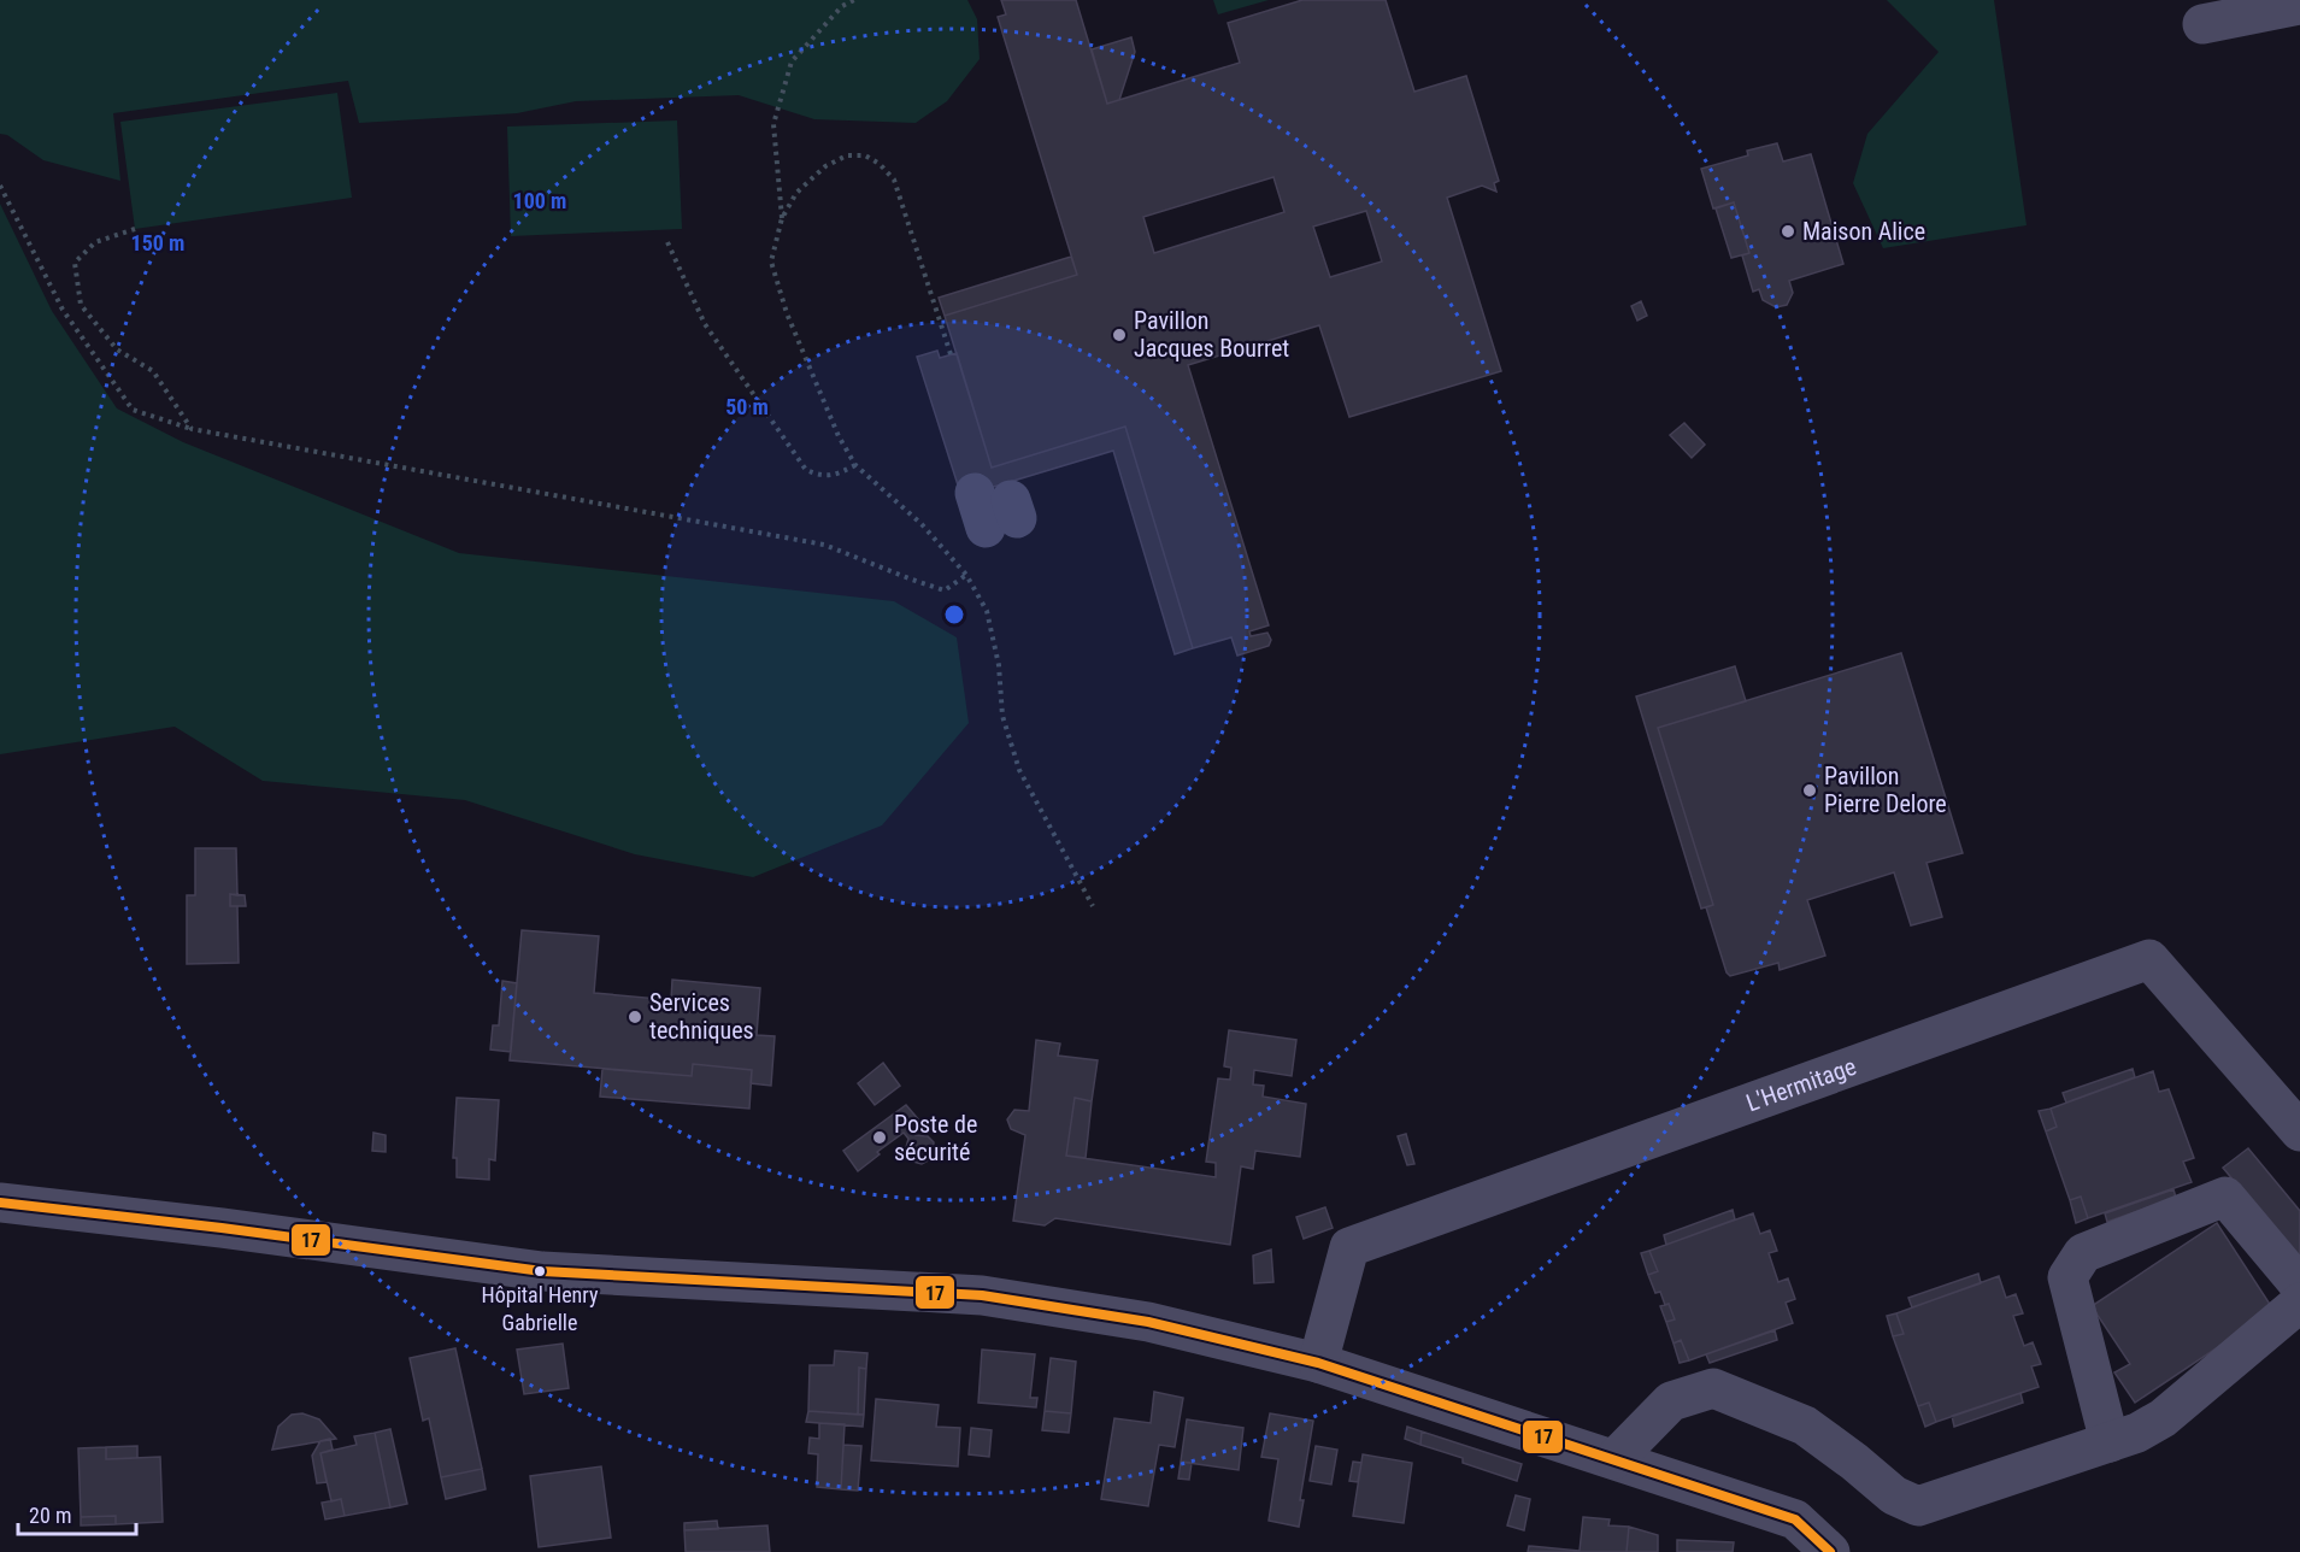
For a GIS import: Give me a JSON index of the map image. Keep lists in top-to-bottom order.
{
  "streets": {
    "street": ["L'Hermitage"]
  },
  "places": [
    "Maison Alice",
    "Pavillon Jacques Bourret",
    "Pavillon Pierre Delore",
    "Services techniques",
    "Poste de sécurité",
    "Hôpital Henry Gabrielle"
  ],
  "lines": ["transit line 17"],
  "scale_bar": "20 m",
  "rings": ["100 m", "150 m", "50 m"]
}
